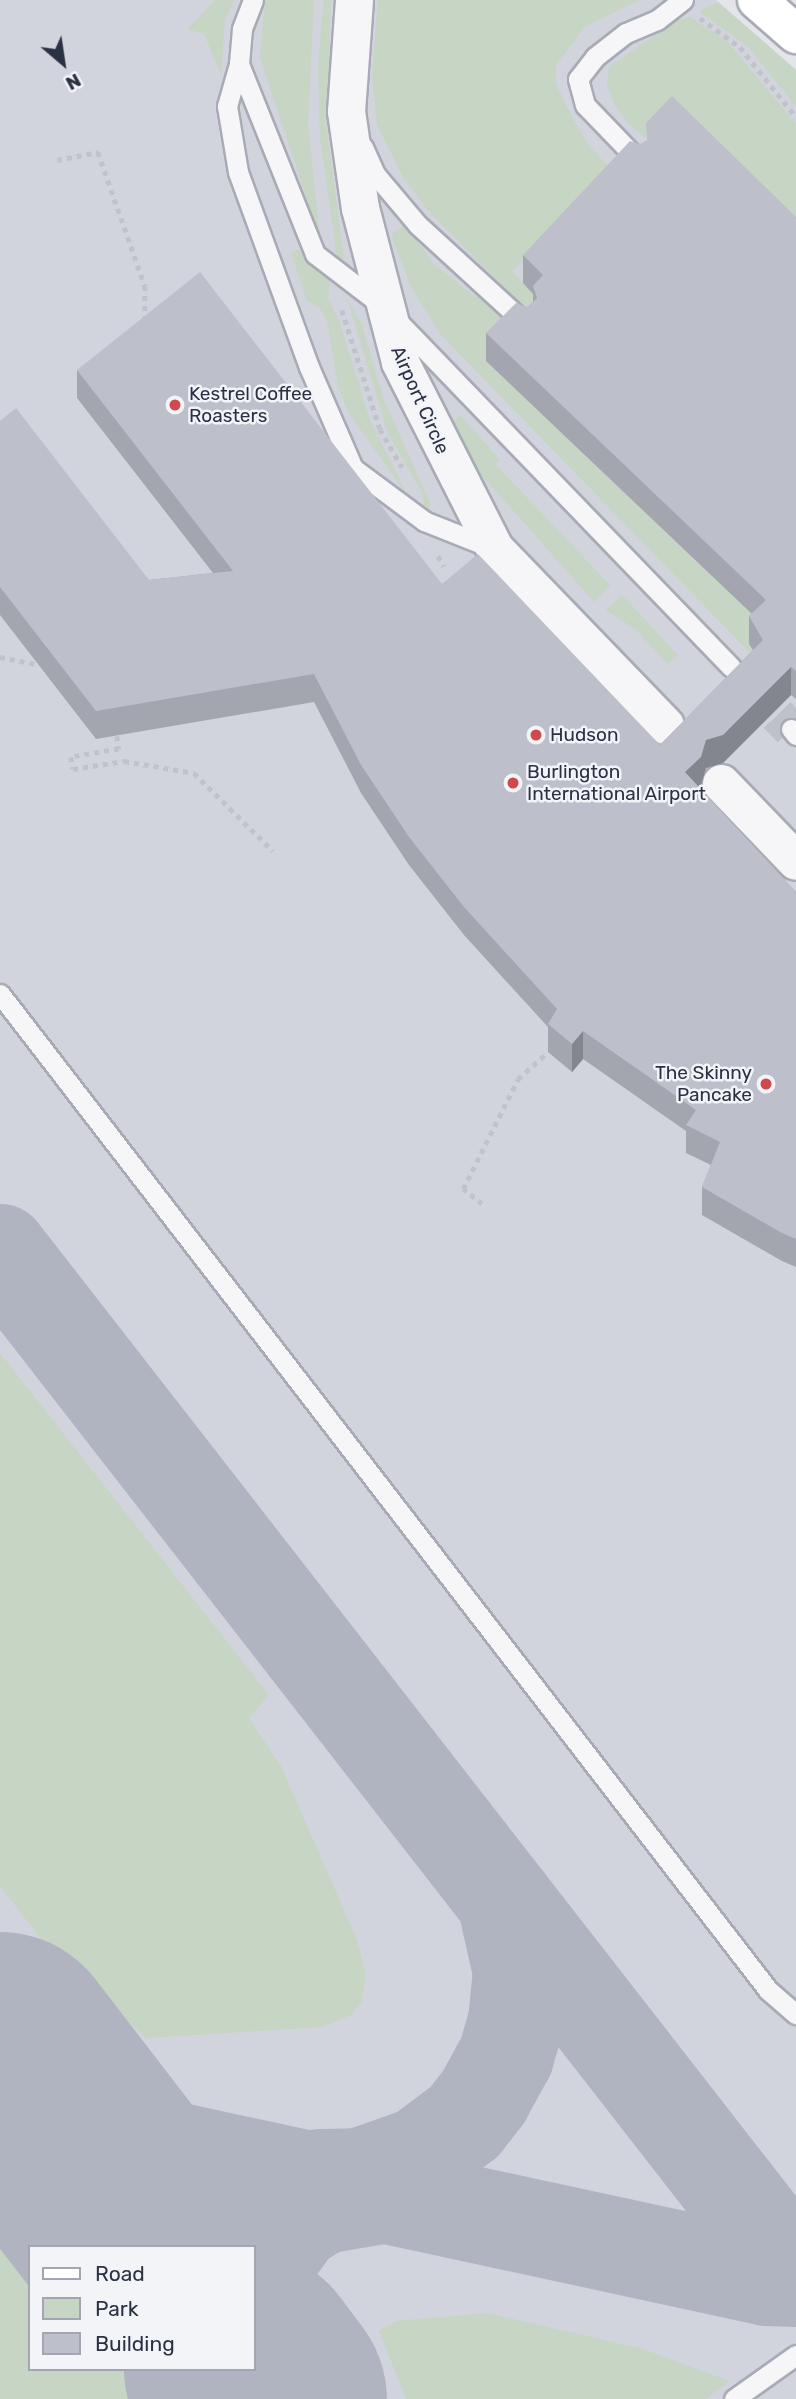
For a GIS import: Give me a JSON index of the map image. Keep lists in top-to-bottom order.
{
  "streets": {
    "street": ["Airport Circle"]
  },
  "places": [
    "Kestrel Coffee Roasters",
    "Hudson",
    "Burlington International Airport",
    "The Skinny Pancake"
  ],
  "legend": ["Road", "Park", "Building"],
  "north": "bottom right"
}
